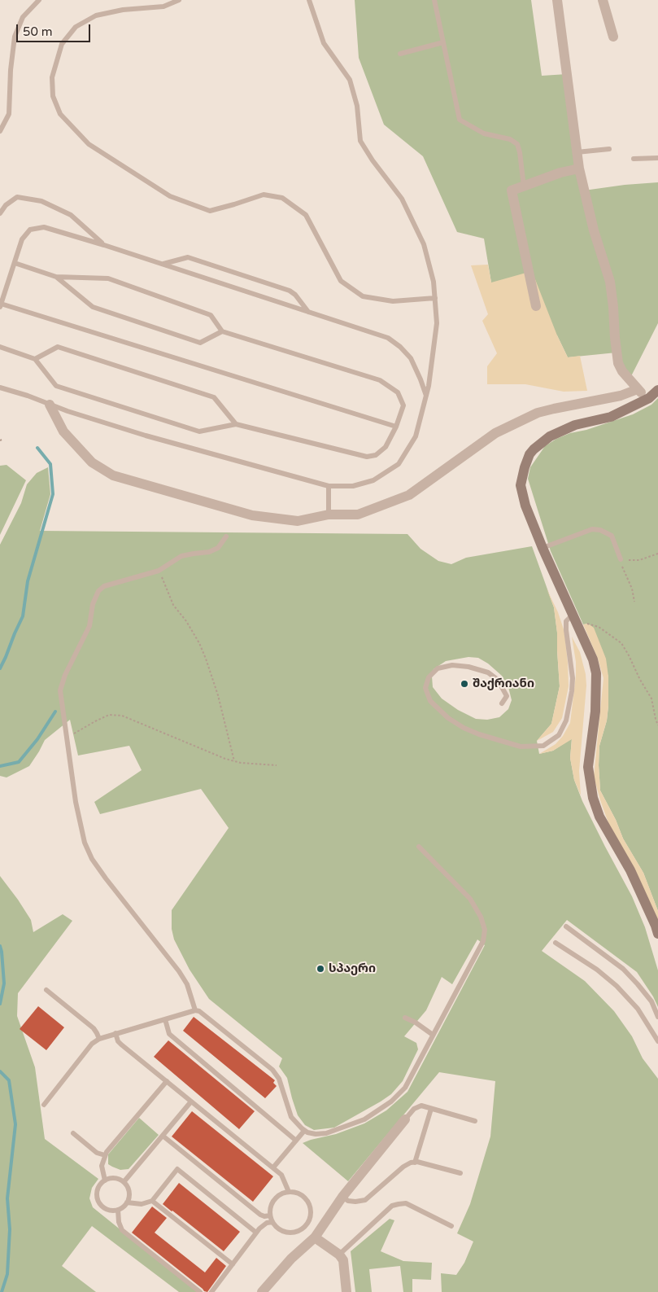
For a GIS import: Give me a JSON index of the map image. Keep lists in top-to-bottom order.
{
  "places": ["შაქრიანი", "სპაერი"],
  "scale_bar": "50 m"
}
